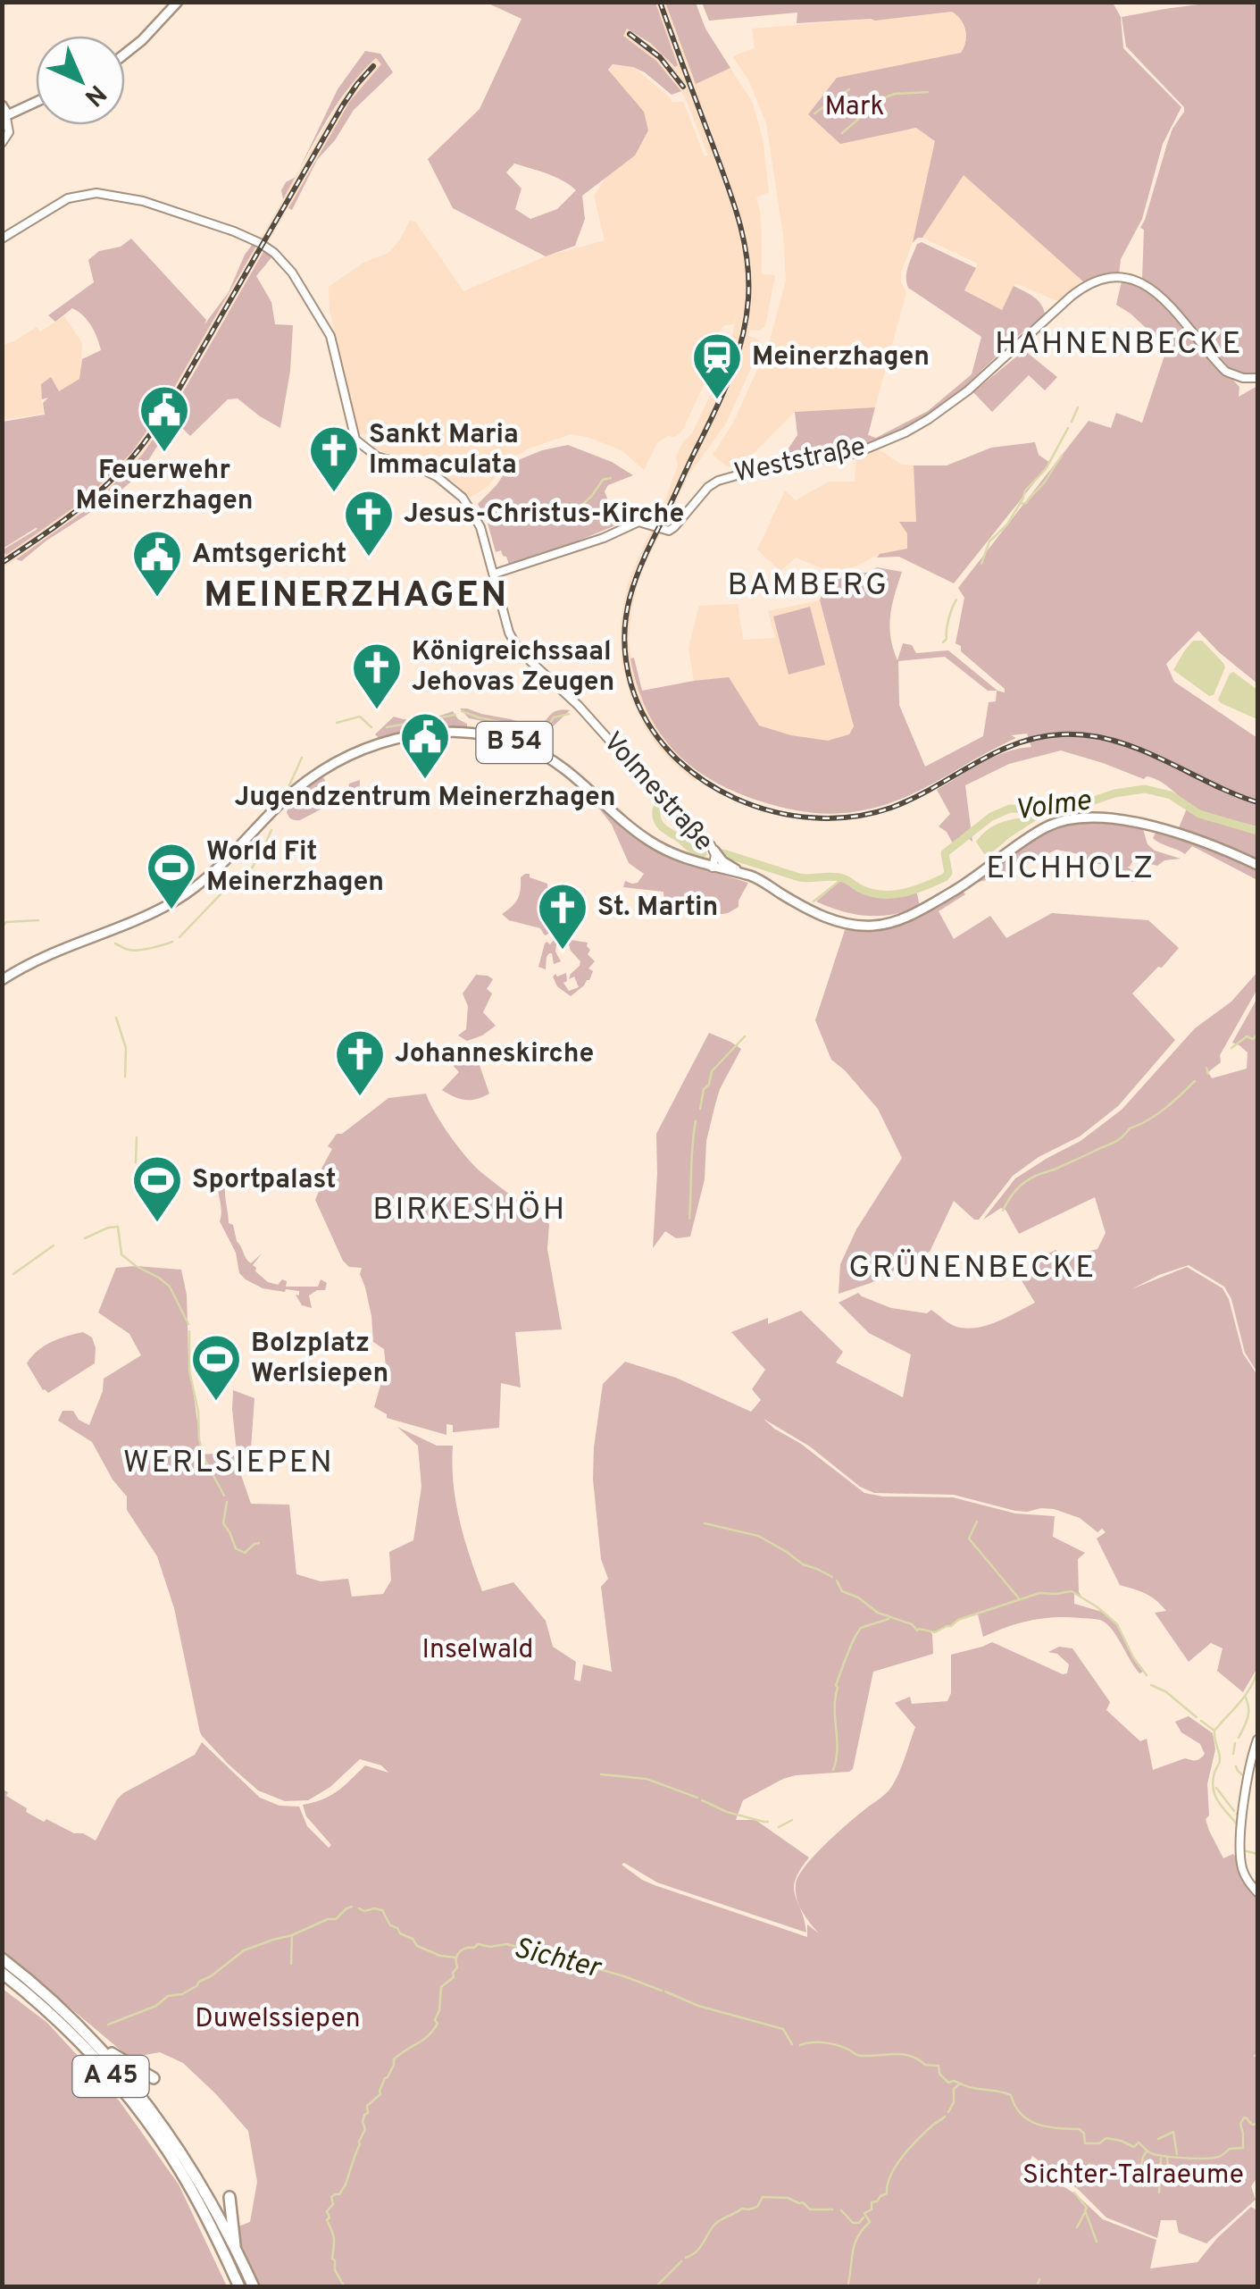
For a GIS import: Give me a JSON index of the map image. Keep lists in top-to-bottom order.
{
  "streets": {
    "highway": ["A 45"],
    "main road": ["Weststraße", "B 54", "Volmestraße"]
  },
  "crossings": [
    ["Weststraße", "Volmestraße"],
    ["B 54", "Volmestraße"]
  ],
  "districts": [
    "HAHNENBECKE",
    "BAMBERG",
    "MEINERZHAGEN",
    "EICHHOLZ",
    "BIRKESHÖH",
    "GRÜNENBECKE",
    "WERLSIEPEN"
  ],
  "water": ["Volme", "Sichter"],
  "parks": [
    "Mark",
    "Inselwald",
    "Duwelssiepen",
    "Sichter-Talraeume"
  ],
  "places": {
    "station": ["Meinerzhagen"],
    "public building": ["Feuerwehr Meinerzhagen", "Amtsgericht", "Jugendzentrum Meinerzhagen"],
    "church": [
      "Sankt Maria Immaculata",
      "Jesus-Christus-Kirche",
      "Königreichssaal Jehovas Zeugen",
      "St. Martin",
      "Johanneskirche"
    ],
    "sports": ["World Fit Meinerzhagen", "Sportpalast", "Bolzplatz Werlsiepen"]
  },
  "north": "bottom right"
}
